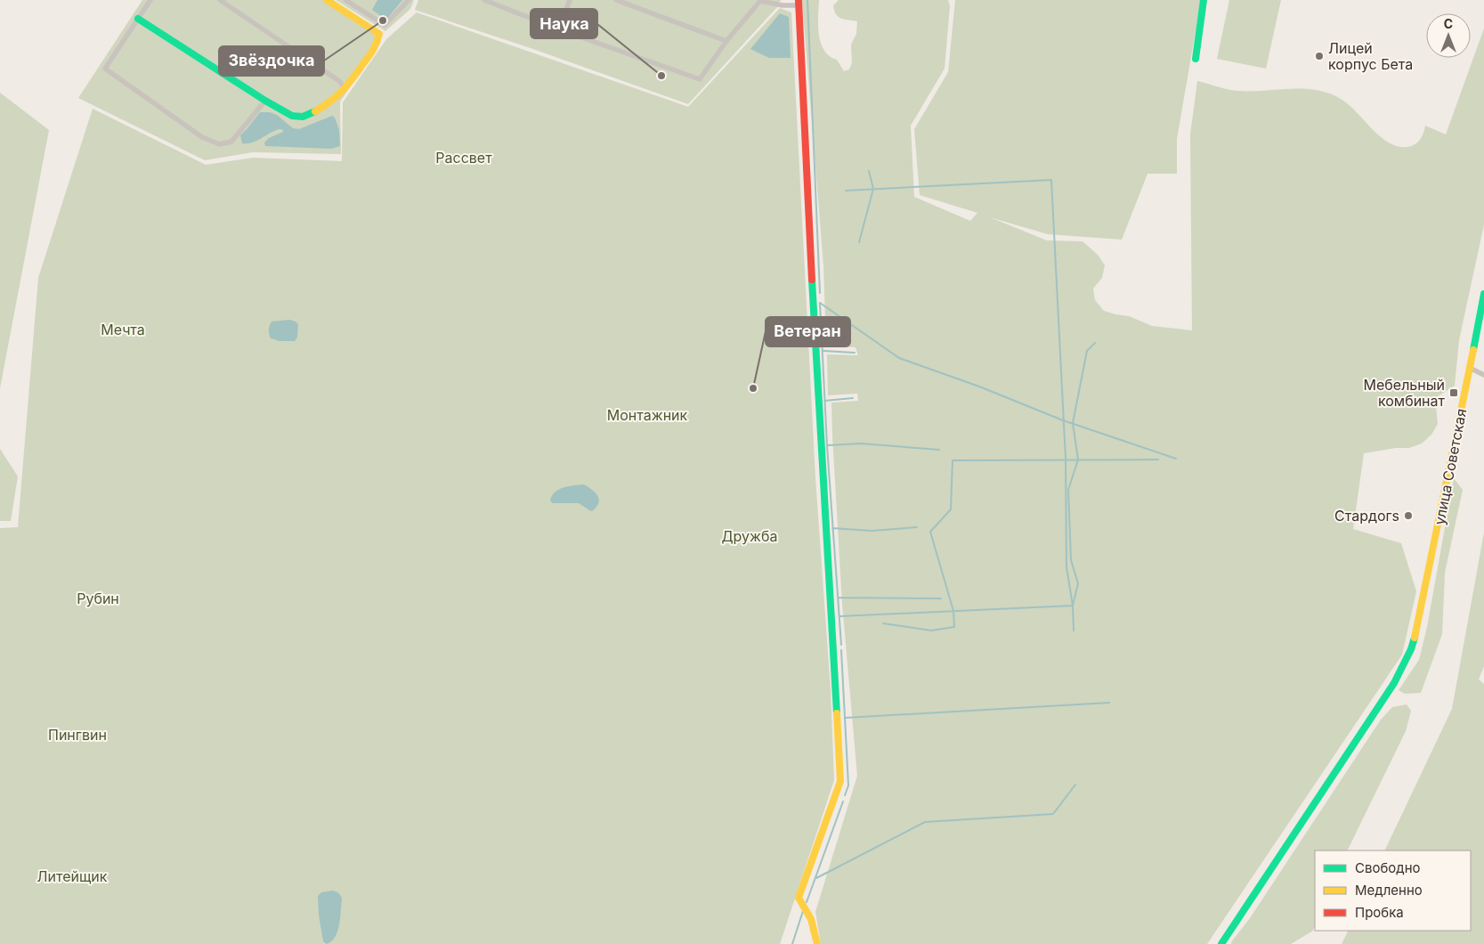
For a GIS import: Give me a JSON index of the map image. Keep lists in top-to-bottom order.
{
  "streets": {
    "street": ["улица Советская"]
  },
  "parks": [
    "Рассвет",
    "Мечта",
    "Монтажник",
    "Дружба",
    "Рубин",
    "Пингвин",
    "Литейщик"
  ],
  "places": {
    "other": [
      "Звёздочка",
      "Лицей корпус Бета",
      "Наука",
      "Ветеран",
      "Стардогs"
    ],
    "transit": ["Мебельный комбинат"]
  },
  "legend": ["Свободно", "Медленно", "Пробка"],
  "north": "top"
}
